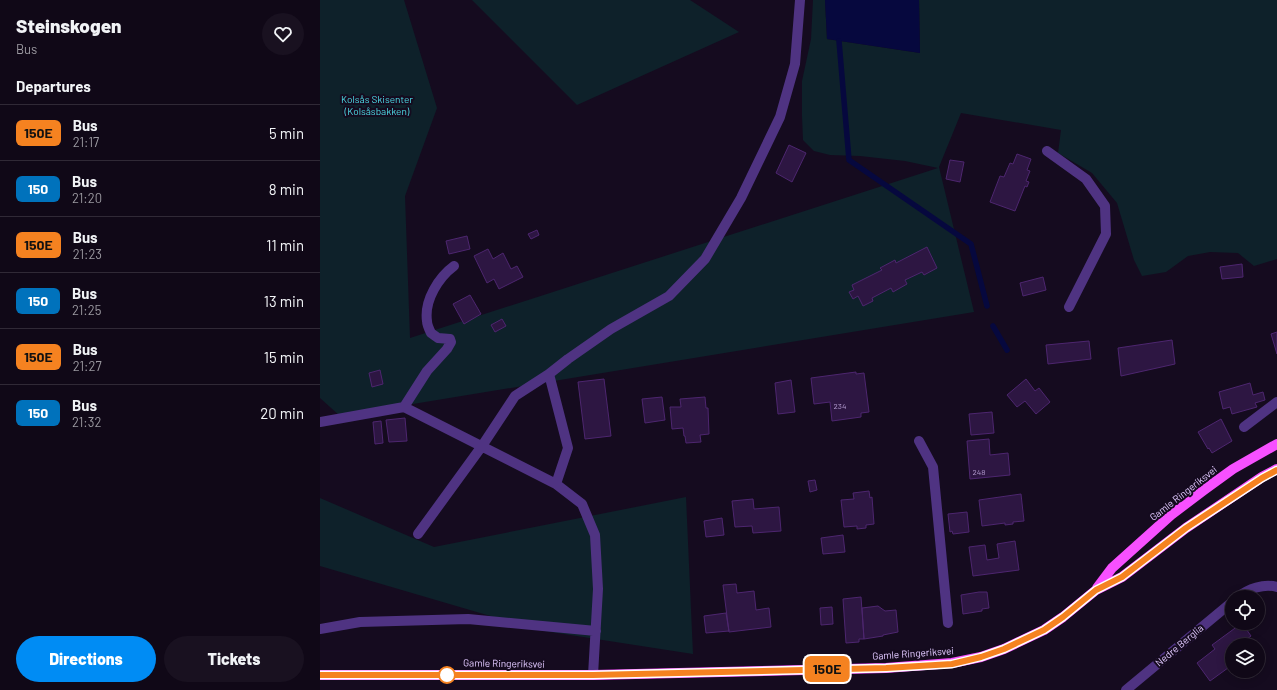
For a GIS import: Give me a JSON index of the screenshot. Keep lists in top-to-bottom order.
{
  "streets": {
    "main road": ["Gamle Ringeriksvei"],
    "street": ["Nedre Berglia"]
  },
  "parks": ["Kolsås Skisenter (Kolsåsbakken)"],
  "lines": ["bus line 150E"],
  "house_numbers": ["234", "248"],
  "page": {
    "heading": [
      ["Steinskogen", "Bus"],
      "Departures"
    ],
    "on_map": "150E",
    "list": [
      {
        "mark": "150E",
        "name": "Bus",
        "note": "21:17",
        "value": "5 min"
      },
      {
        "mark": "150",
        "name": "Bus",
        "note": "21:20",
        "value": "8 min"
      },
      {
        "mark": "150E",
        "name": "Bus",
        "note": "21:23",
        "value": "11 min"
      },
      {
        "mark": "150",
        "name": "Bus",
        "note": "21:25",
        "value": "13 min"
      },
      {
        "mark": "150E",
        "name": "Bus",
        "note": "21:27",
        "value": "15 min"
      },
      {
        "mark": "150",
        "name": "Bus",
        "note": "21:32",
        "value": "20 min"
      }
    ],
    "buttons": ["Directions", "Tickets"]
  }
}
